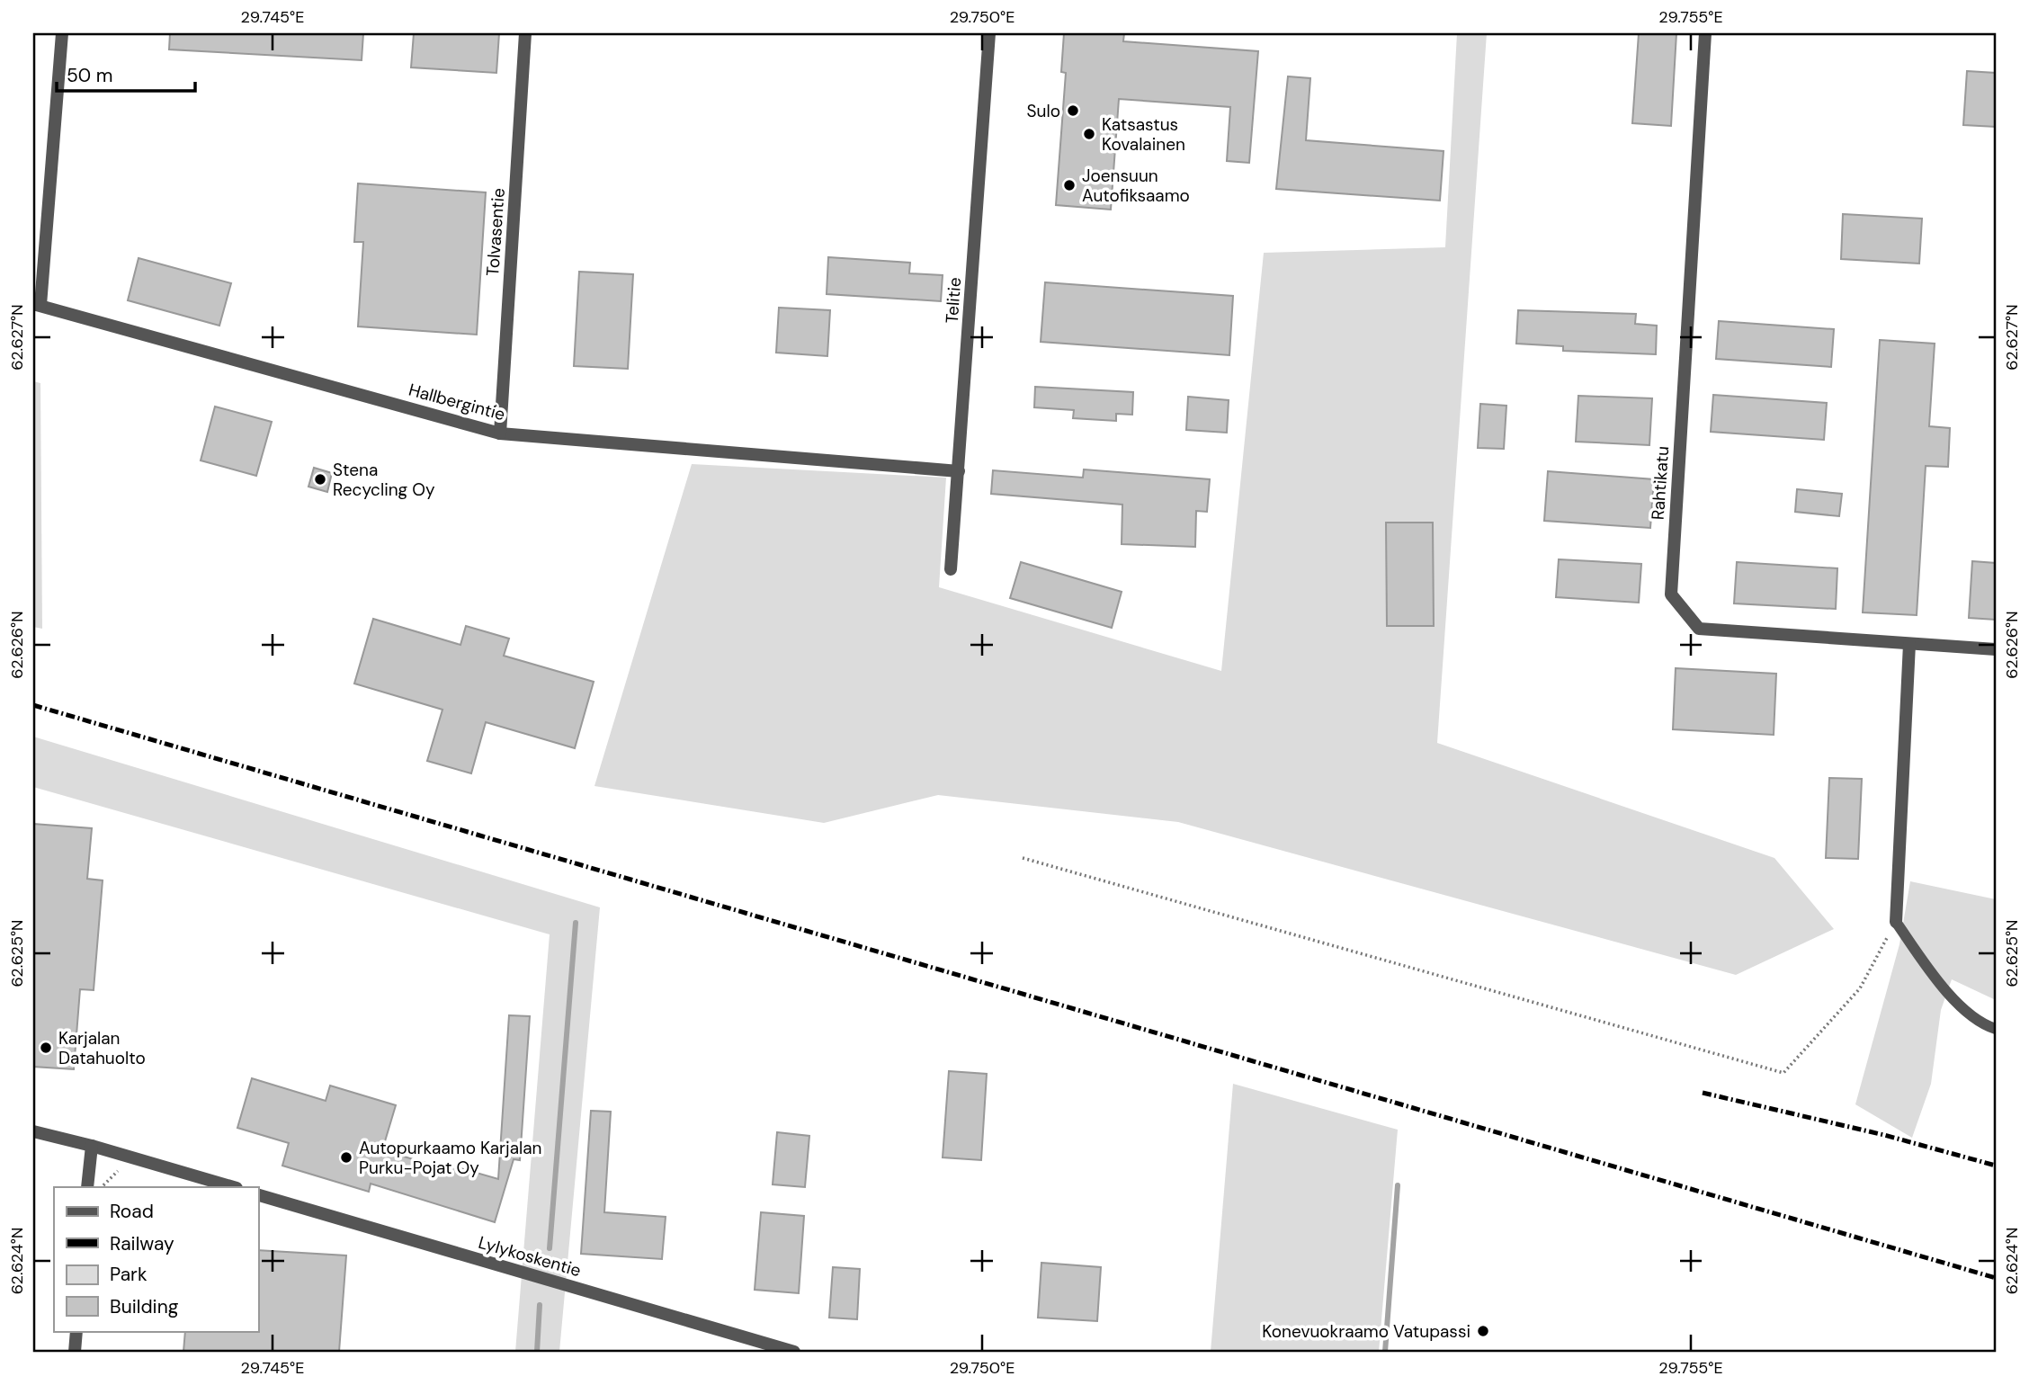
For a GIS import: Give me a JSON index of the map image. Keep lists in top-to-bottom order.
{
  "streets": {
    "street": [
      "Tolvasentie",
      "Telitie",
      "Hallbergintie",
      "Rahtikatu",
      "Lylykoskentie"
    ]
  },
  "crossings": [
    ["Tolvasentie", "Hallbergintie"],
    ["Telitie", "Hallbergintie"]
  ],
  "places": [
    "Sulo",
    "Katsastus Kovalainen",
    "Joensuun Autofiksaamo",
    "Stena Recycling Oy",
    "Karjalan Datahuolto",
    "Autopurkaamo Karjalan Purku-Pojat Oy",
    "Konevuokraamo Vatupassi"
  ],
  "legend": [
    "Road",
    "Railway",
    "Park",
    "Building"
  ],
  "scale_bar": "50 m",
  "coordinates": [
    "29.745°E",
    "29.750°E",
    "29.755°E",
    "62.627°N",
    "62.626°N",
    "62.625°N",
    "62.624°N"
  ]
}
